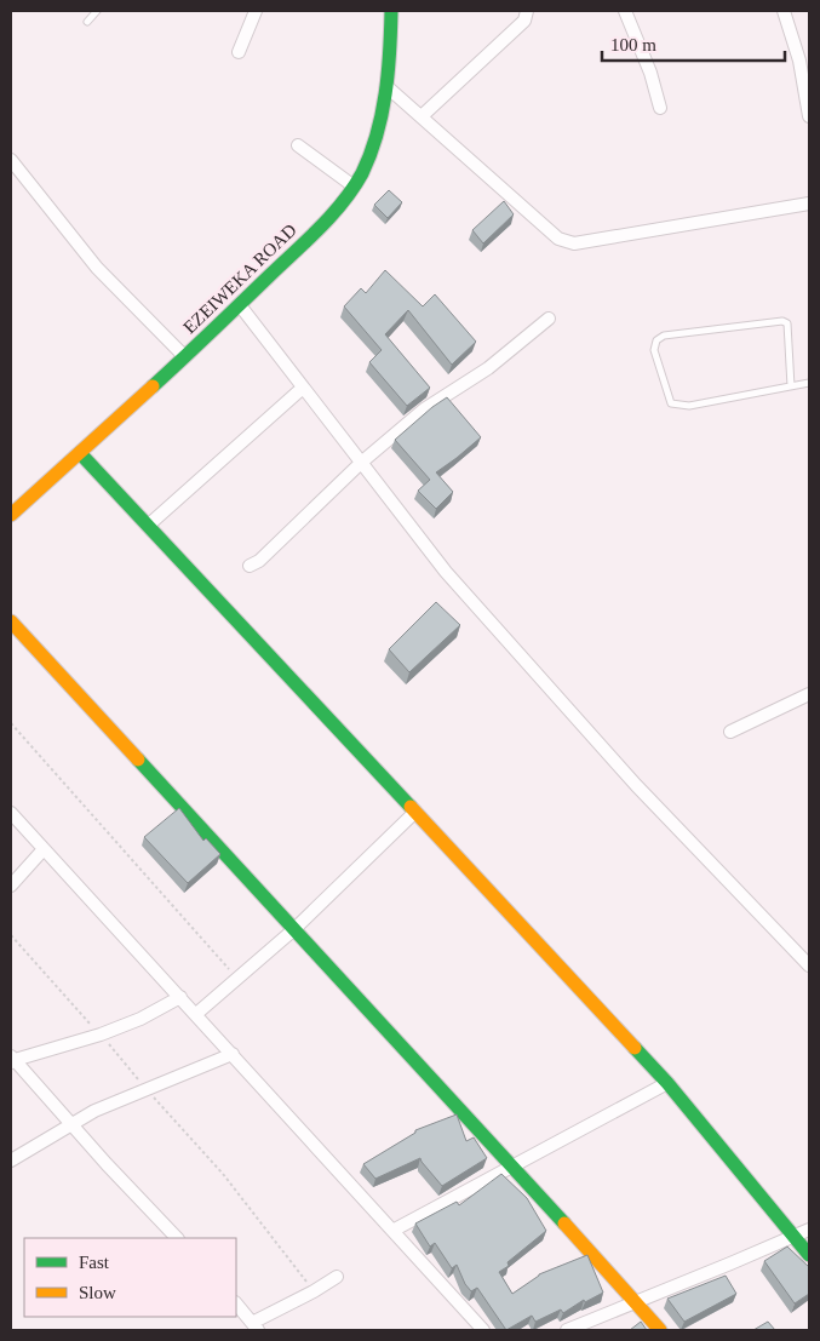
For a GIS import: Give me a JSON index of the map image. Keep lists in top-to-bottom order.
{
  "streets": {
    "street": ["EZEIWEKA ROAD"]
  },
  "legend": ["Fast", "Slow"],
  "scale_bar": "100 m"
}
